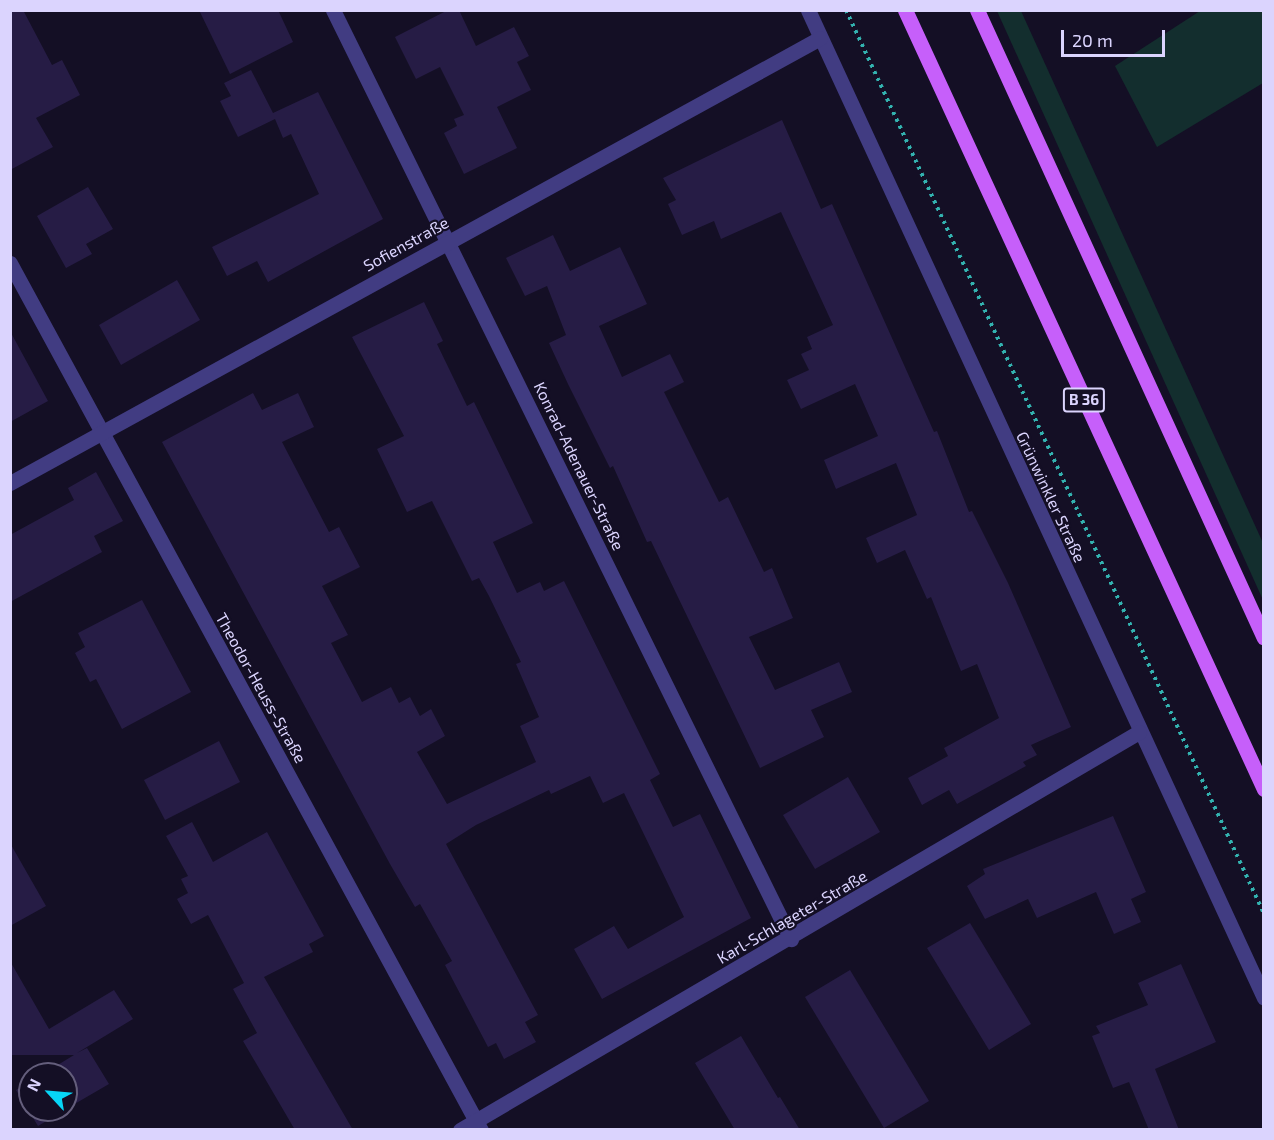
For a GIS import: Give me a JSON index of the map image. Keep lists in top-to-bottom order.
{
  "streets": {
    "main road": ["B 36"],
    "street": [
      "Sofienstraße",
      "Konrad-Adenauer-Straße",
      "Grünwinkler Straße",
      "Theodor-Heuss-Straße",
      "Karl-Schlageter-Straße"
    ]
  },
  "crossings": [
    ["Sofienstraße", "Konrad-Adenauer-Straße"],
    ["Sofienstraße", "Grünwinkler Straße"],
    ["Sofienstraße", "Theodor-Heuss-Straße"],
    ["Konrad-Adenauer-Straße", "Karl-Schlageter-Straße"],
    ["Grünwinkler Straße", "Karl-Schlageter-Straße"],
    ["Theodor-Heuss-Straße", "Karl-Schlageter-Straße"]
  ],
  "scale_bar": "20 m",
  "north": "top left"
}
